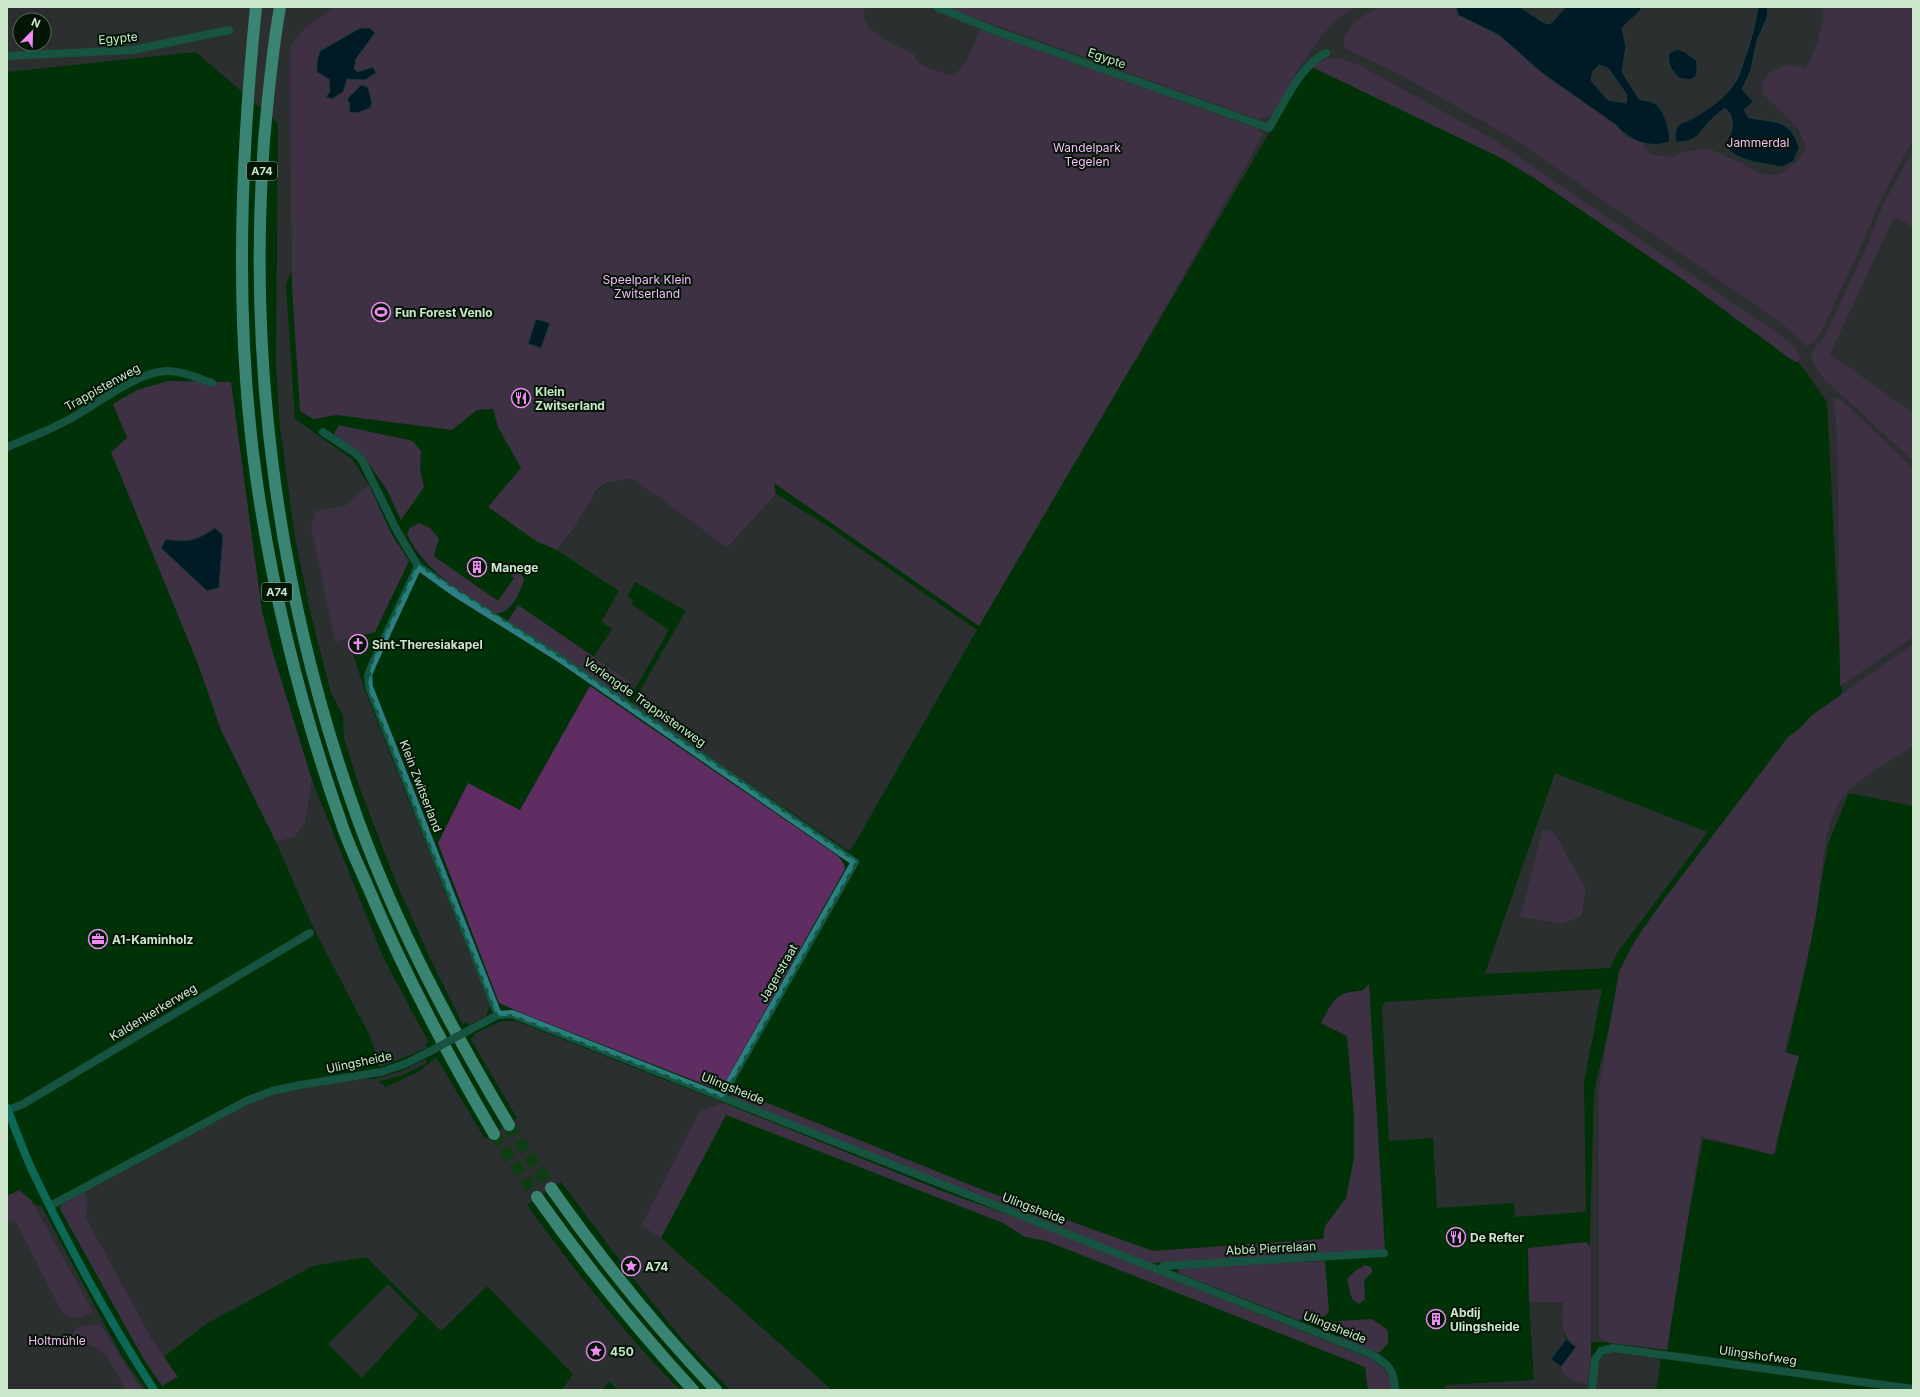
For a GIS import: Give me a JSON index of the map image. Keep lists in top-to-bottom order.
{
  "streets": {
    "highway": ["A74"],
    "main road": ["Kaldenkerkerweg"],
    "street": [
      "Egypte",
      "Trappistenweg",
      "Verlengde Trappistenweg",
      "Klein Zwitserland",
      "Jagerstraat",
      "Ulingsheide",
      "Abbé Pierrelaan",
      "Ulingshofweg"
    ]
  },
  "crossings": [
    ["Verlengde Trappistenweg", "Klein Zwitserland"],
    ["Verlengde Trappistenweg", "Jagerstraat"],
    ["Klein Zwitserland", "Ulingsheide"],
    ["Jagerstraat", "Ulingsheide"],
    ["Kaldenkerkerweg", "Ulingsheide"],
    ["Ulingsheide", "Abbé Pierrelaan"]
  ],
  "parks": [
    "Jammerdal",
    "Wandelpark Tegelen",
    "Speelpark Klein Zwitserland",
    "Holtmühle"
  ],
  "places": {
    "sports": ["Fun Forest Venlo"],
    "restaurant": ["Klein Zwitserland", "De Refter"],
    "building": ["Manege", "Abdij Ulingsheide"],
    "church": ["Sint-Theresiakapel"],
    "office": ["A1-Kaminholz"],
    "place": ["A74", "450"]
  },
  "north": "top right"
}
